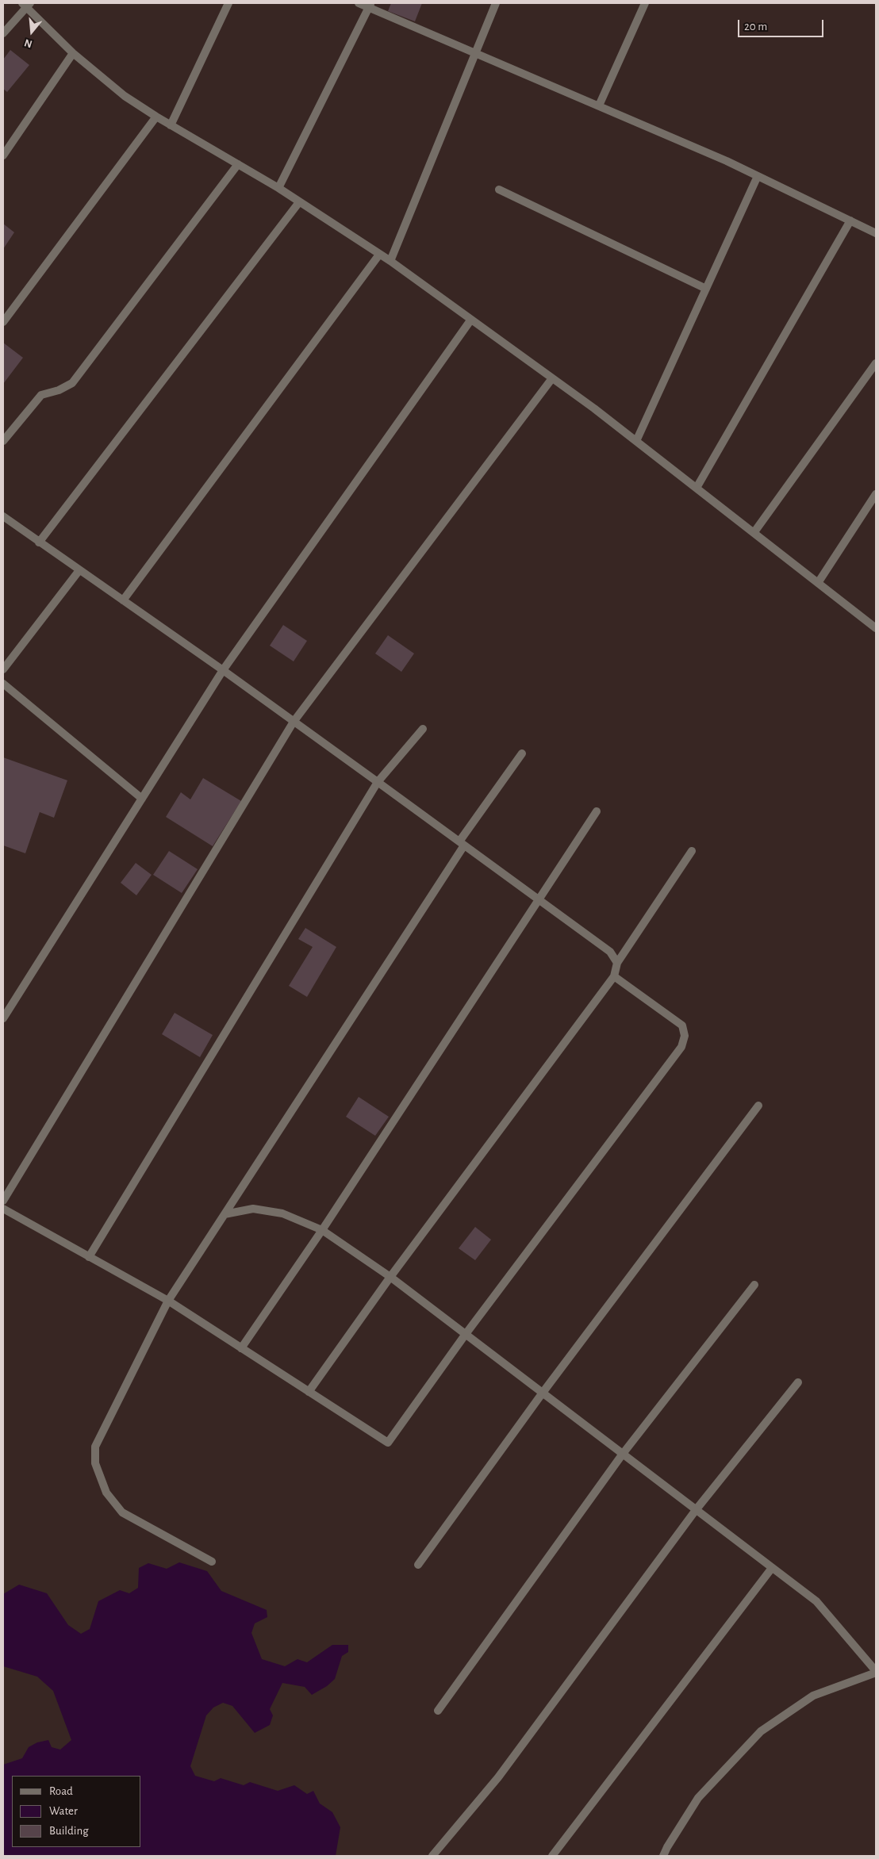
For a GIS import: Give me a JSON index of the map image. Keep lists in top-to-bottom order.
{
  "legend": ["Road", "Water", "Building"],
  "scale_bar": "20 m",
  "north": "bottom"
}
